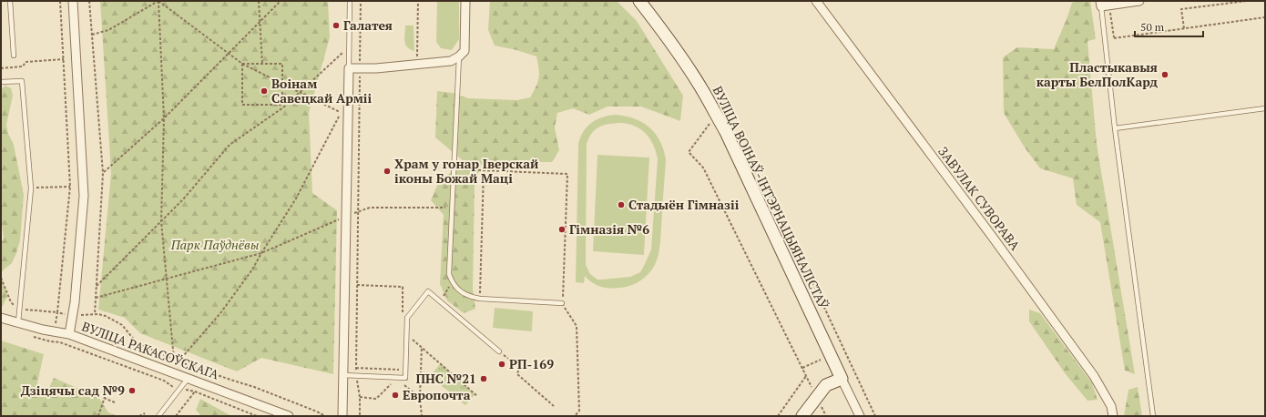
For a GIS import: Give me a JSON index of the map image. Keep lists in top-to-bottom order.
{
  "streets": {
    "street": ["ВУЛІЦА ВОІНАЎ-ІНТЭРНАЦЫЯНАЛІСТАЎ", "ЗАВУЛАК СУВОРАВА", "ВУЛІЦА РАКАСОЎСКАГА"]
  },
  "parks": ["Парк Паўднёвы"],
  "places": [
    "Галатея",
    "Пластыкавыя карты БелПолКард",
    "Воінам Савецкай Арміі",
    "Храм у гонар Іверскай іконы Божай Маці",
    "Стадыён Гімназіі",
    "Гімназія №6",
    "РП-169",
    "ПНС №21",
    "Дзіцячы сад №9",
    "Европочта"
  ],
  "scale_bar": "50 m"
}
